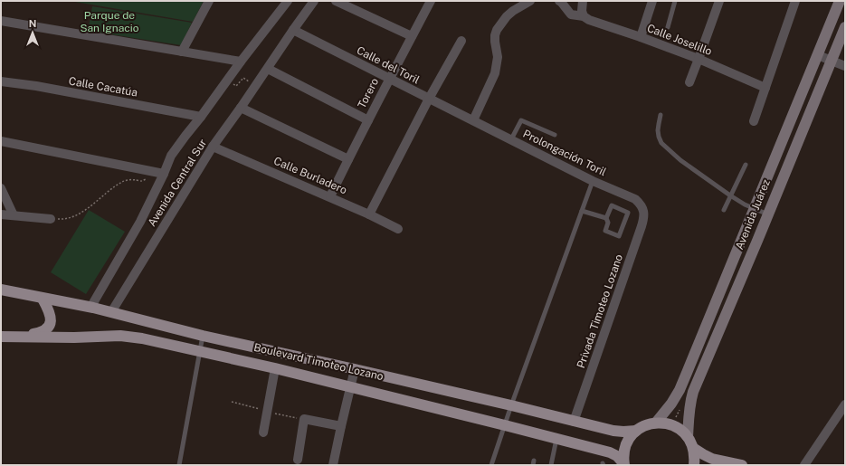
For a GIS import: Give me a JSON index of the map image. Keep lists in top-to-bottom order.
{
  "streets": {
    "main road": ["Avenida Juárez", "Boulevard Timoteo Lozano"],
    "street": [
      "Calle Joselillo",
      "Calle del Toril",
      "Calle Cacatúa",
      "Torero",
      "Prolongación Toril",
      "Calle Burladero",
      "Avenida Central Sur",
      "Privada Timoteo Lozano"
    ]
  },
  "crossings": [
    ["Calle del Toril", "Torero"],
    ["Calle del Toril", "Prolongación Toril"],
    ["Calle del Toril", "Avenida Central Sur"],
    ["Torero", "Calle Burladero"],
    ["Prolongación Toril", "Privada Timoteo Lozano"],
    ["Calle Burladero", "Avenida Central Sur"],
    ["Avenida Central Sur", "Boulevard Timoteo Lozano"],
    ["Privada Timoteo Lozano", "Boulevard Timoteo Lozano"]
  ],
  "parks": ["Parque de San Ignacio"],
  "north": "top"
}
